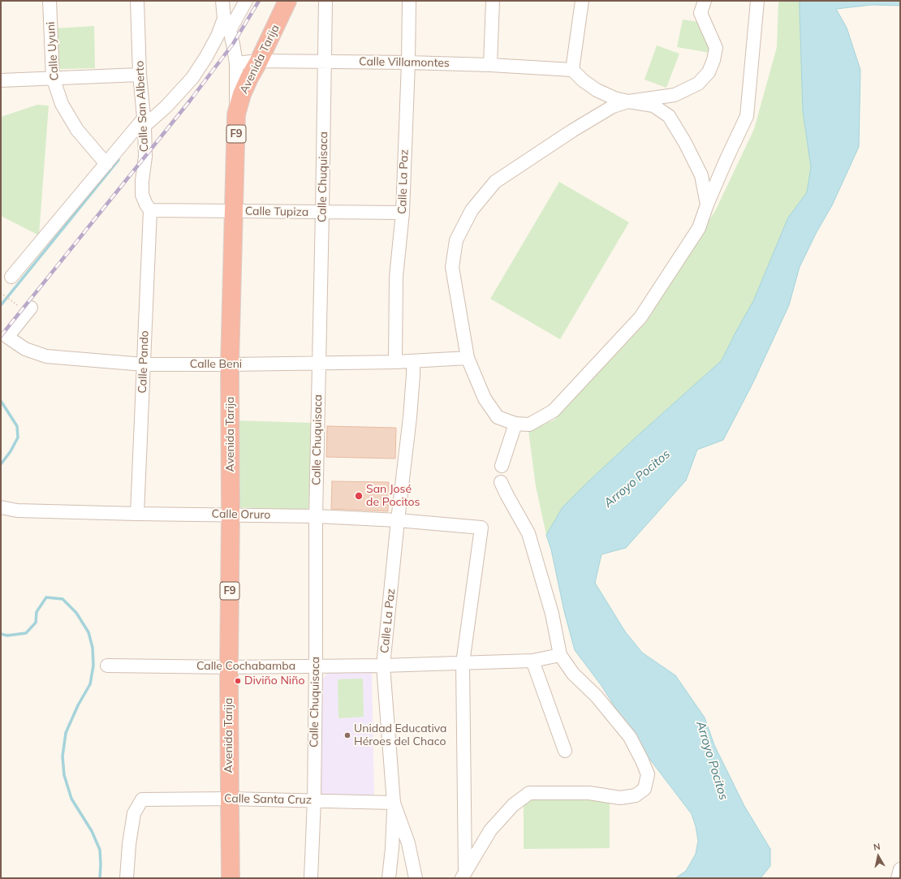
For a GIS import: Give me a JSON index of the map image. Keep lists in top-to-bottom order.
{
  "streets": {
    "highway": ["Avenida Tarija", "F9"],
    "street": [
      "Calle Uyuni",
      "Calle Villamontes",
      "Calle San Alberto",
      "Calle Chuquisaca",
      "Calle La Paz",
      "Calle Tupiza",
      "Calle Pando",
      "Calle Beni",
      "Calle Oruro",
      "Calle Cochabamba",
      "Calle Santa Cruz"
    ]
  },
  "crossings": [
    ["Avenida Tarija", "Calle Villamontes"],
    ["Avenida Tarija", "Calle Tupiza"],
    ["Avenida Tarija", "Calle Beni"],
    ["Avenida Tarija", "Calle Oruro"],
    ["Avenida Tarija", "Calle Cochabamba"],
    ["Avenida Tarija", "Calle Santa Cruz"],
    ["Calle Villamontes", "Calle Chuquisaca"],
    ["Calle Villamontes", "Calle La Paz"],
    ["Calle San Alberto", "Calle Tupiza"],
    ["Calle San Alberto", "Calle Pando"],
    ["Calle Chuquisaca", "Calle Tupiza"],
    ["Calle Chuquisaca", "Calle Beni"],
    ["Calle Chuquisaca", "Calle Oruro"],
    ["Calle Chuquisaca", "Calle Cochabamba"],
    ["Calle Chuquisaca", "Calle Santa Cruz"],
    ["Calle La Paz", "Calle Tupiza"],
    ["Calle La Paz", "Calle Beni"],
    ["Calle La Paz", "Calle Oruro"],
    ["Calle La Paz", "Calle Cochabamba"],
    ["Calle La Paz", "Calle Santa Cruz"],
    ["Calle Tupiza", "Calle Pando"],
    ["Calle Pando", "Calle Beni"],
    ["Calle Pando", "Calle Oruro"],
    ["Calle Oruro", "Calle Cochabamba"]
  ],
  "water": ["Arroyo Pocitos"],
  "places": ["San José de Pocitos", "Diviño Niño", "Unidad Educativa Héroes del Chaco"],
  "north": "top"
}
